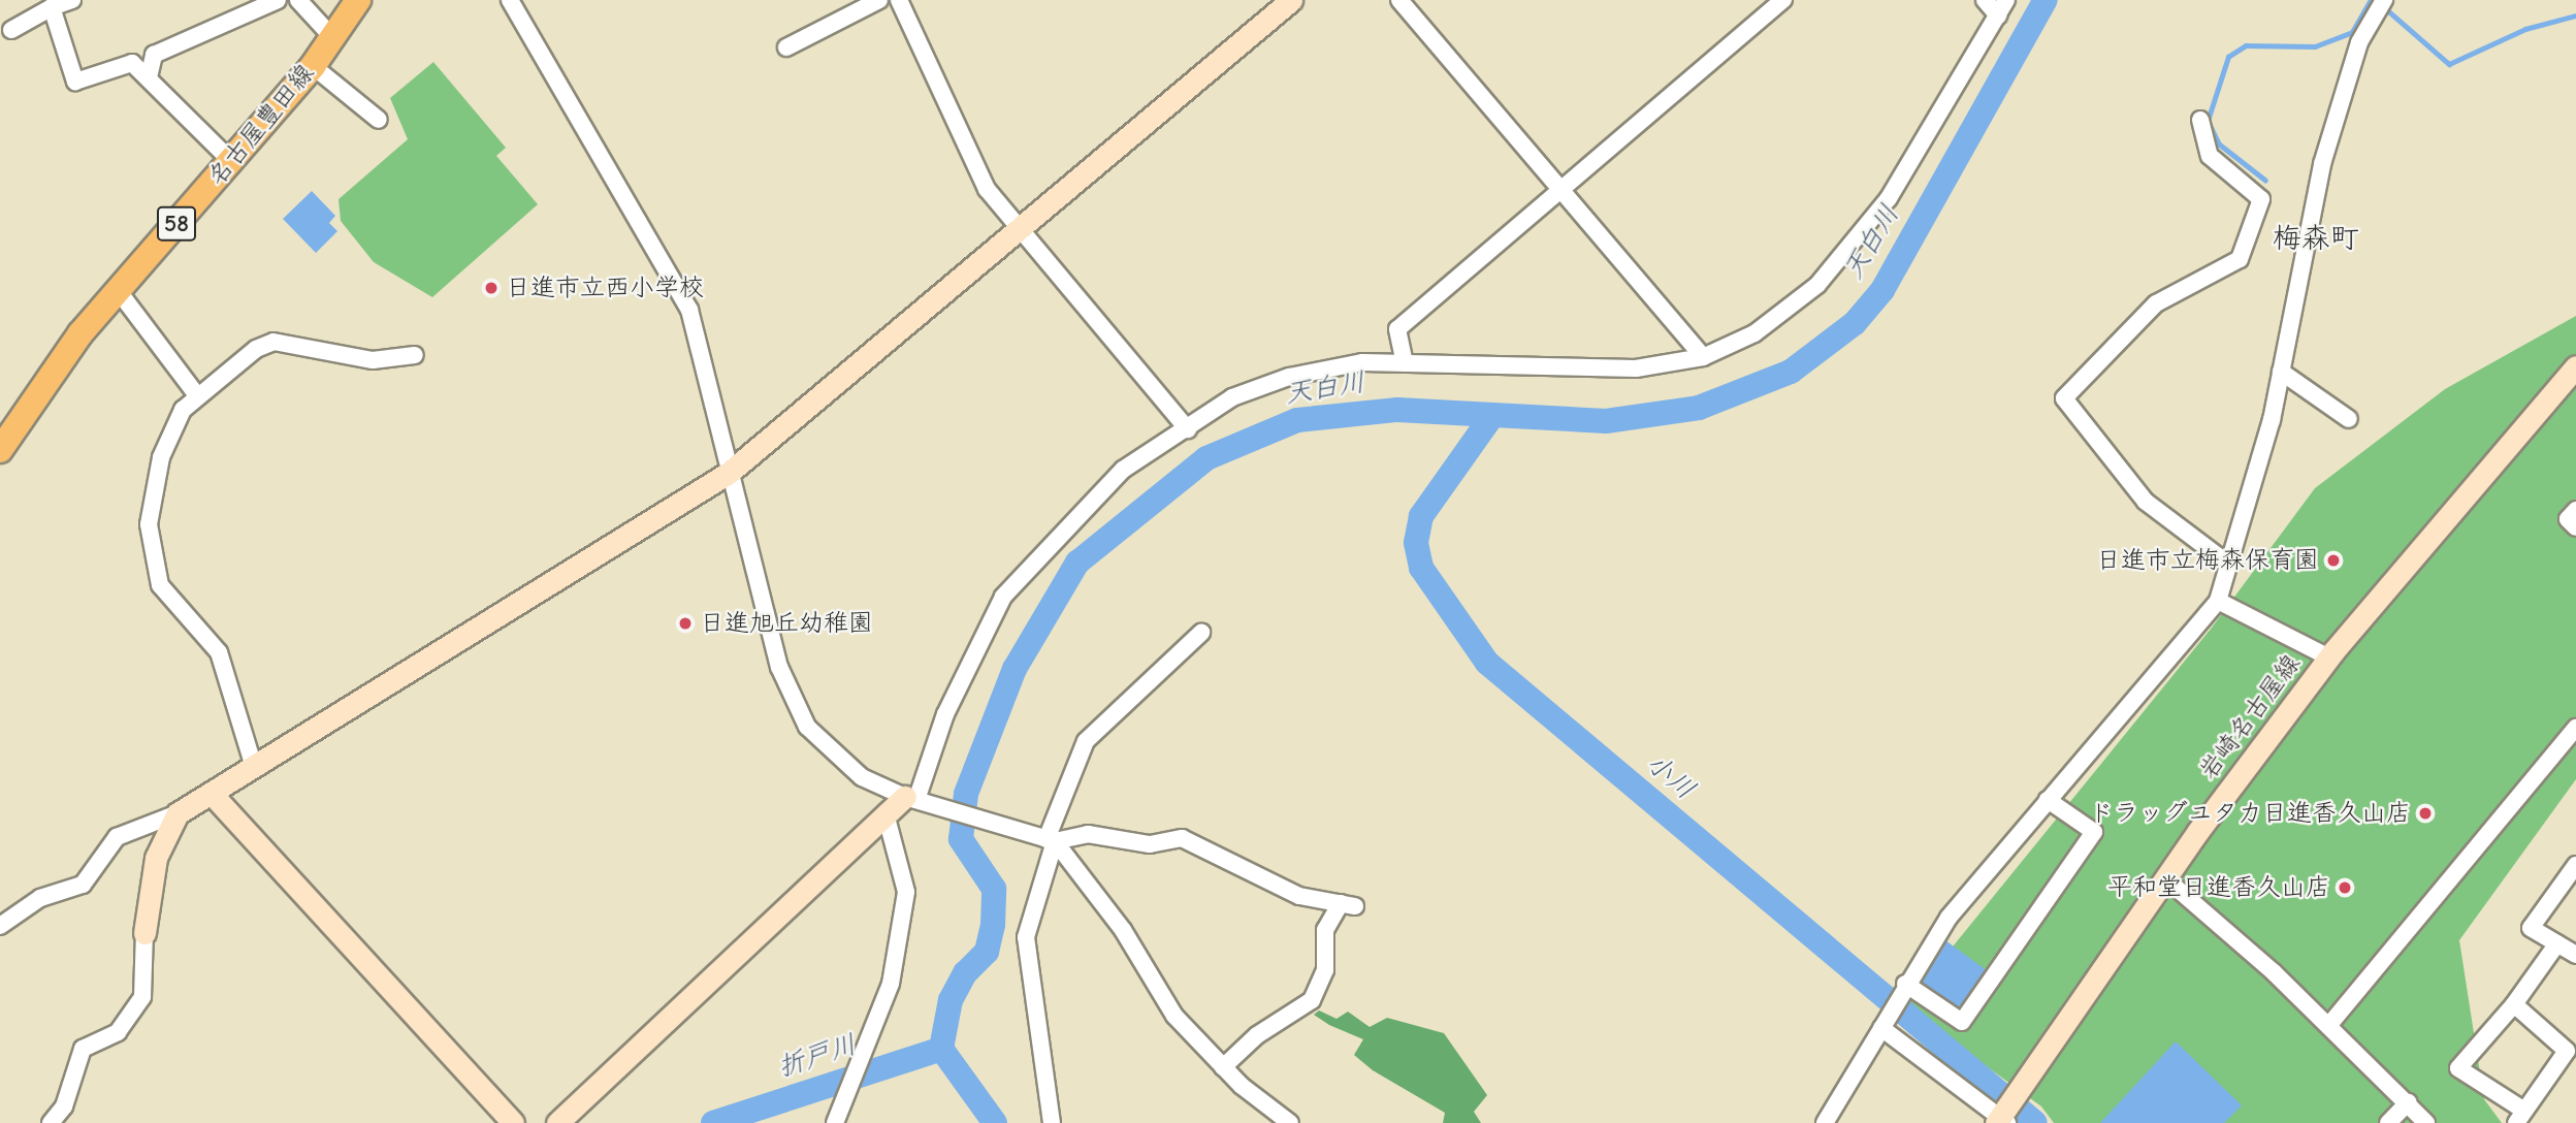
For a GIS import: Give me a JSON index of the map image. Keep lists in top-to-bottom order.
{
  "streets": {
    "main road": ["名古屋豊田線", "58"],
    "street": ["岩崎名古屋線"]
  },
  "districts": ["梅森町"],
  "water": ["天白川", "小川", "折戸川"],
  "places": [
    "日進市立西小学校",
    "日進市立梅森保育園",
    "日進旭丘幼稚園",
    "ドラッグユタカ日進香久山店",
    "平和堂日進香久山店"
  ]
}
